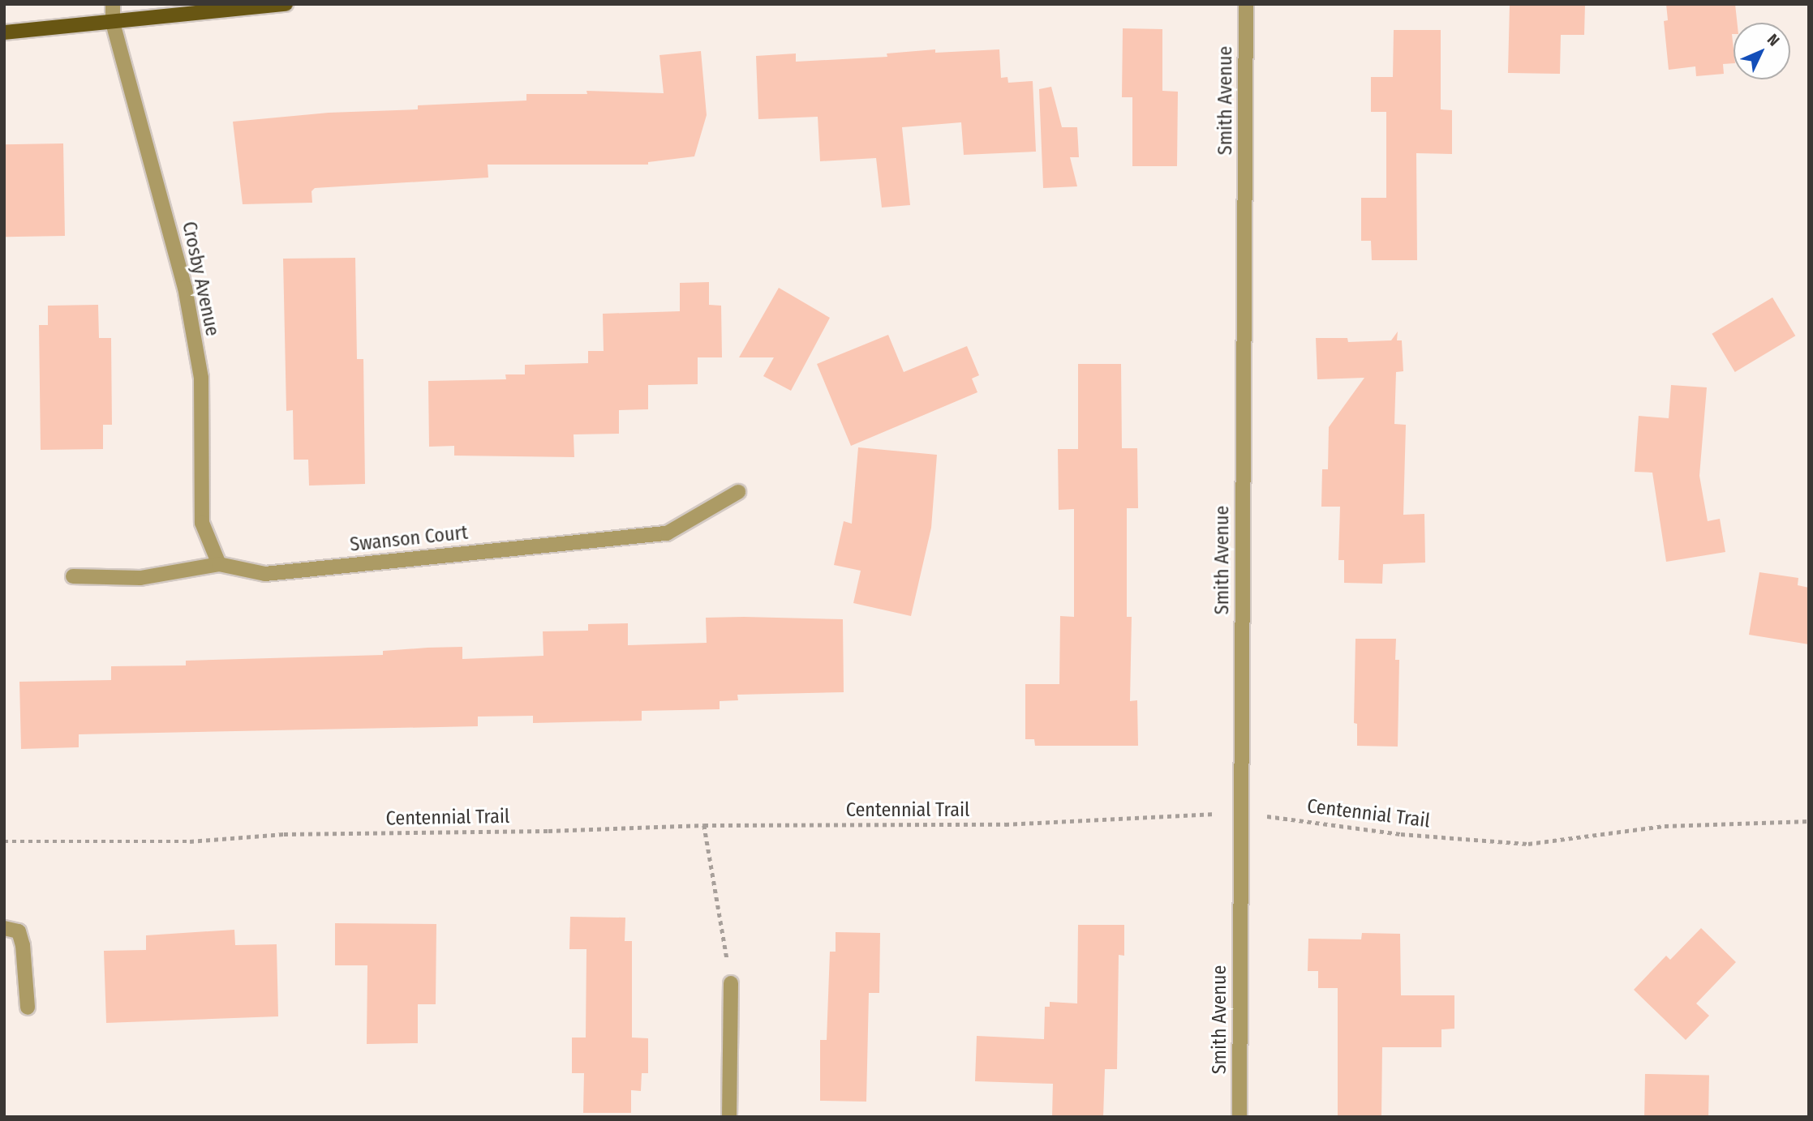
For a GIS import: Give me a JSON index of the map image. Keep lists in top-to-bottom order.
{
  "streets": {
    "street": ["Smith Avenue", "Crosby Avenue", "Swanson Court"],
    "path": ["Centennial Trail"]
  },
  "crossings": [
    ["Smith Avenue", "Centennial Trail"],
    ["Crosby Avenue", "Swanson Court"]
  ],
  "north": "top right"
}
